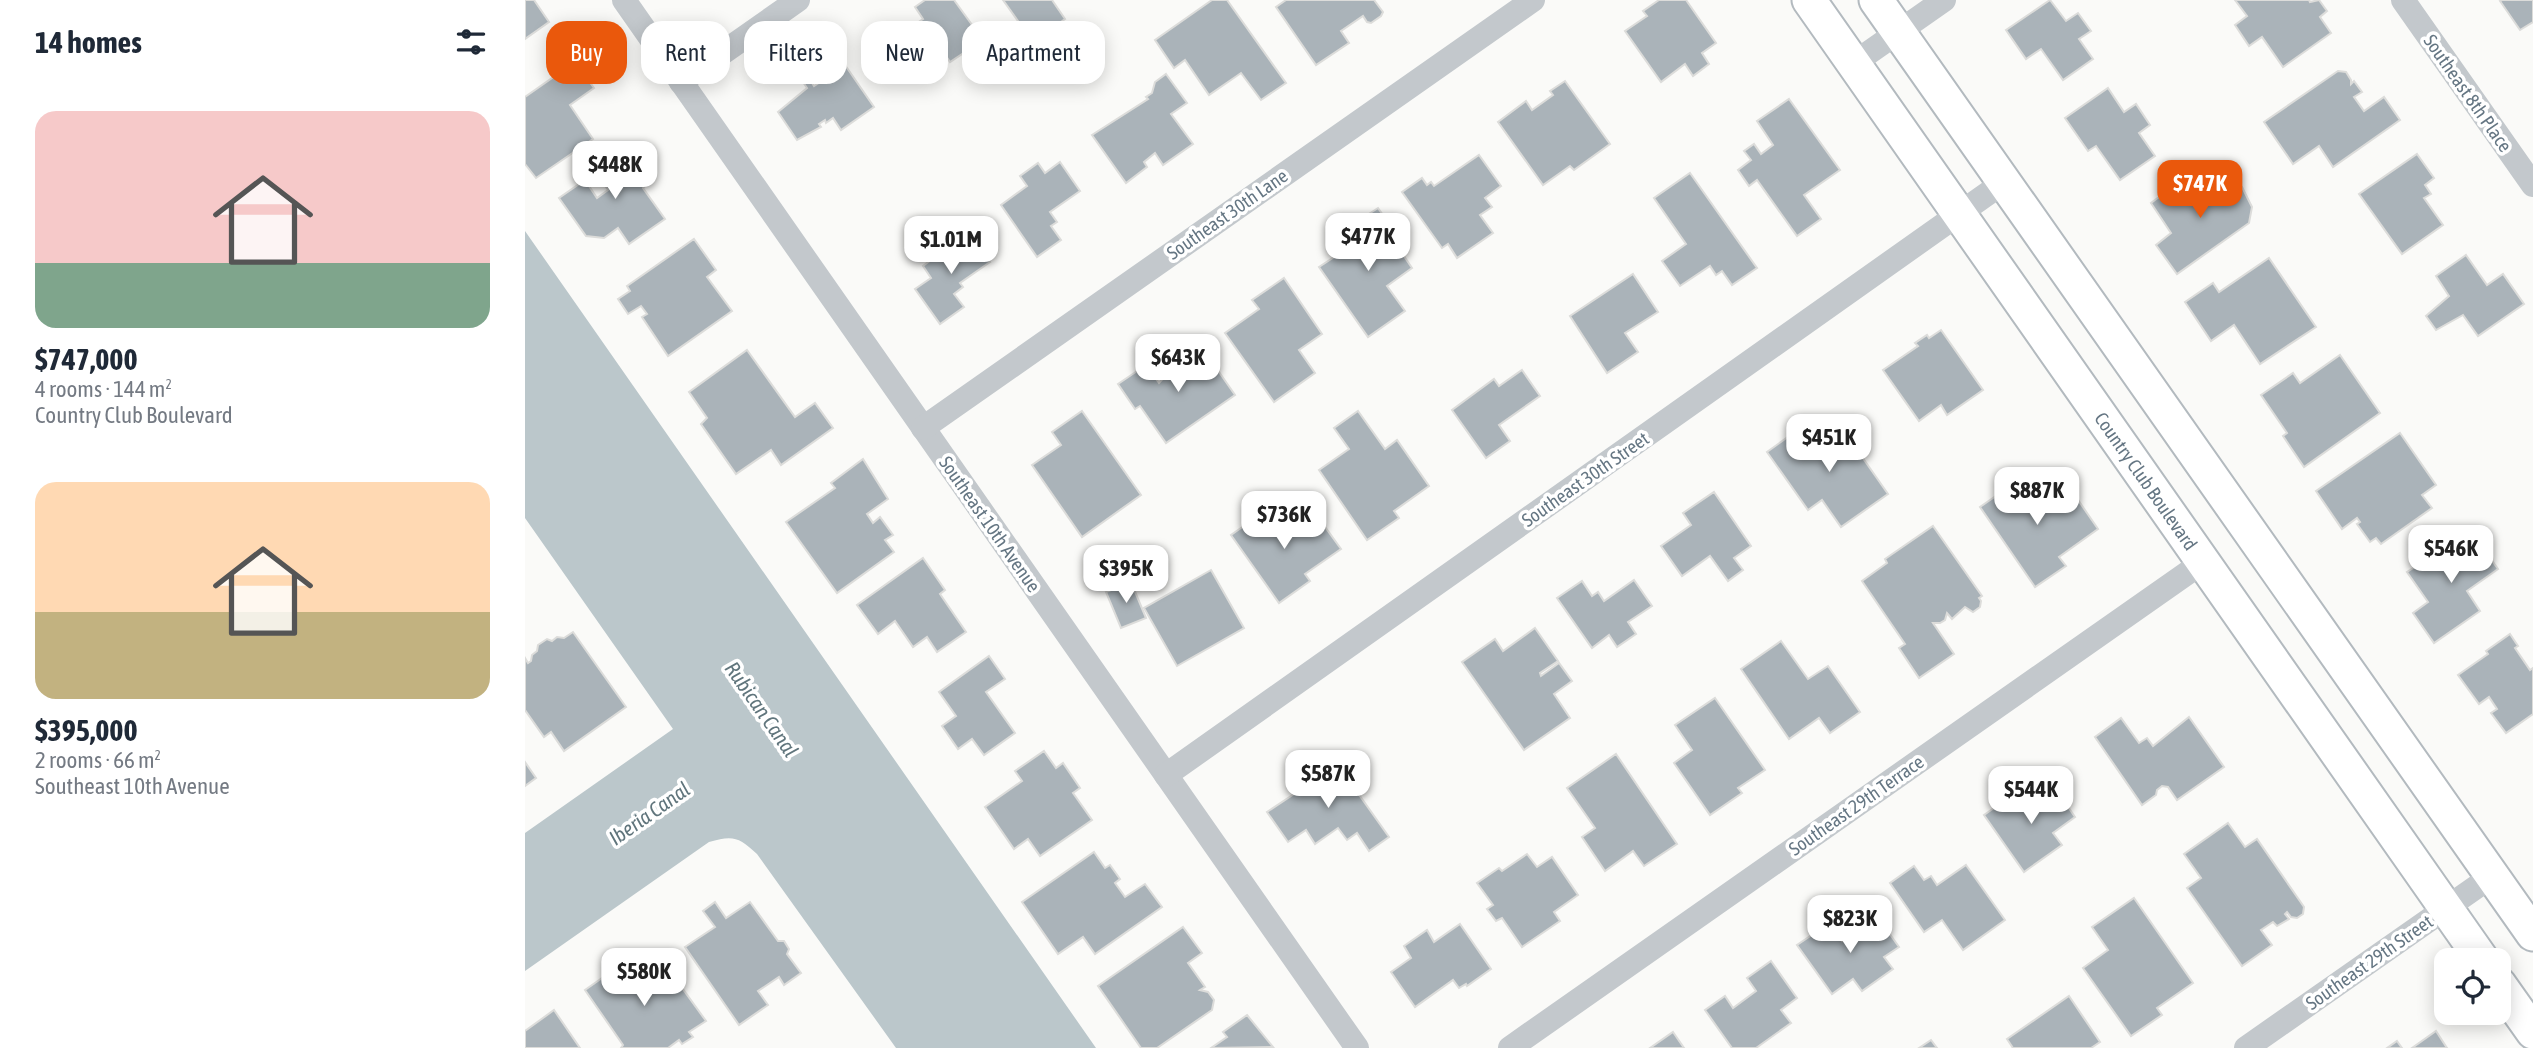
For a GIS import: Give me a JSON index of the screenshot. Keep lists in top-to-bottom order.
{
  "streets": {
    "main road": ["Country Club Boulevard"],
    "street": [
      "Southeast 8th Place",
      "Southeast 30th Lane",
      "Southeast 30th Street",
      "Southeast 10th Avenue",
      "Southeast 29th Terrace",
      "Southeast 29th Street"
    ]
  },
  "crossings": [
    ["Southeast 30th Lane", "Southeast 10th Avenue"],
    ["Southeast 30th Street", "Country Club Boulevard"],
    ["Southeast 30th Street", "Southeast 10th Avenue"],
    ["Country Club Boulevard", "Southeast 29th Terrace"],
    ["Country Club Boulevard", "Southeast 29th Street"]
  ],
  "water": ["Rubican Canal", "Iberia Canal"],
  "page": {
    "heading": "14 homes",
    "chip": [
      "Buy",
      "Rent",
      "Filters",
      "New",
      "Apartment"
    ],
    "list": [
      {
        "name": "$747,000",
        "note": "4 rooms · 144 m² · Country Club Boulevard"
      },
      {
        "name": "$395,000",
        "note": "2 rooms · 66 m² · Southeast 10th Avenue"
      }
    ],
    "price": [
      "$448K",
      "$747K",
      "$477K",
      "$1.01M",
      "$643K",
      "$451K",
      "$887K",
      "$736K",
      "$546K",
      "$395K",
      "$587K",
      "$544K",
      "$823K",
      "$580K"
    ]
  }
}
